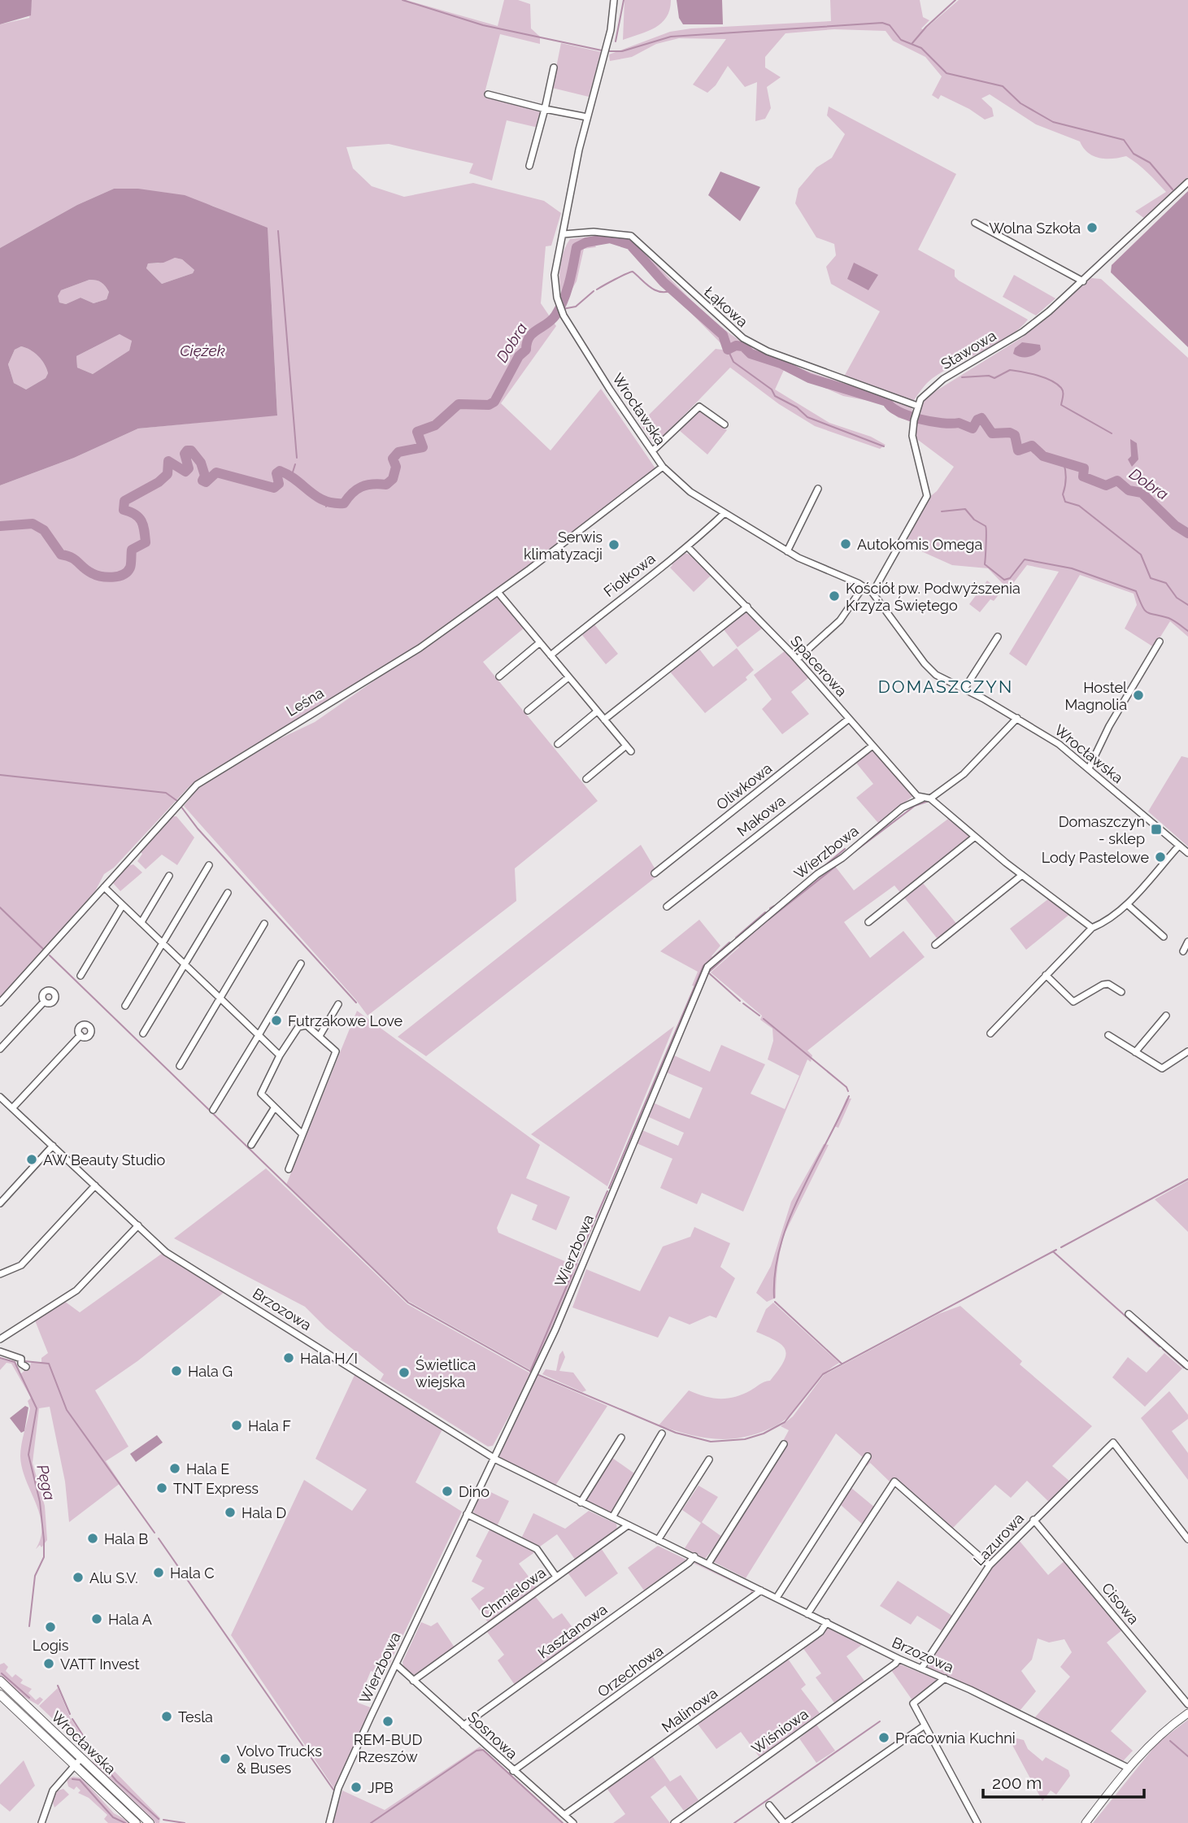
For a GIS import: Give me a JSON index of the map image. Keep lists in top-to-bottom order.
{
  "streets": {
    "main road": ["Wrocławska"],
    "street": [
      "Łąkowa",
      "Stawowa",
      "Fiołkowa",
      "Spacerowa",
      "Leśna",
      "Oliwkowa",
      "Makowa",
      "Wierzbowa",
      "Brzozowa",
      "Lazurowa",
      "Chmielowa",
      "Cisowa",
      "Kasztanowa",
      "Orzechowa",
      "Malinowa",
      "Wiśniowa",
      "Sosnowa"
    ]
  },
  "crossings": [
    ["Łąkowa", "Stawowa"],
    ["Łąkowa", "Wrocławska"],
    ["Wrocławska", "Fiołkowa"],
    ["Wrocławska", "Leśna"],
    ["Fiołkowa", "Spacerowa"],
    ["Spacerowa", "Oliwkowa"],
    ["Spacerowa", "Makowa"],
    ["Spacerowa", "Wierzbowa"],
    ["Wierzbowa", "Brzozowa"],
    ["Wierzbowa", "Sosnowa"],
    ["Brzozowa", "Lazurowa"],
    ["Brzozowa", "Chmielowa"],
    ["Brzozowa", "Kasztanowa"],
    ["Brzozowa", "Orzechowa"],
    ["Brzozowa", "Malinowa"],
    ["Brzozowa", "Wiśniowa"],
    ["Lazurowa", "Cisowa"],
    ["Chmielowa", "Sosnowa"],
    ["Kasztanowa", "Sosnowa"],
    ["Orzechowa", "Sosnowa"],
    ["Malinowa", "Sosnowa"]
  ],
  "districts": ["DOMASZCZYN"],
  "water": ["Dobra", "Ciężek", "Pęga"],
  "places": {
    "other": [
      "Wolna Szkoła",
      "Autokomis Omega",
      "Serwis klimatyzacji",
      "Kościół pw. Podwyższenia Krzyża Świętego",
      "Hostel Magnolia",
      "Lody Pastelowe",
      "Futrzakowe Love",
      "AW Beauty Studio",
      "Hala H/I",
      "Hala G",
      "Świetlica wiejska",
      "Hala F",
      "Hala E",
      "TNT Express",
      "Dino",
      "Hala D",
      "Hala B",
      "Hala C",
      "Alu S.V.",
      "Hala A",
      "Logis",
      "VATT Invest",
      "Tesla",
      "REM-BUD Rzeszów",
      "Pracownia Kuchni",
      "Volvo Trucks & Buses",
      "JPB"
    ],
    "transit": ["Domaszczyn - sklep"]
  },
  "scale_bar": "200 m"
}
